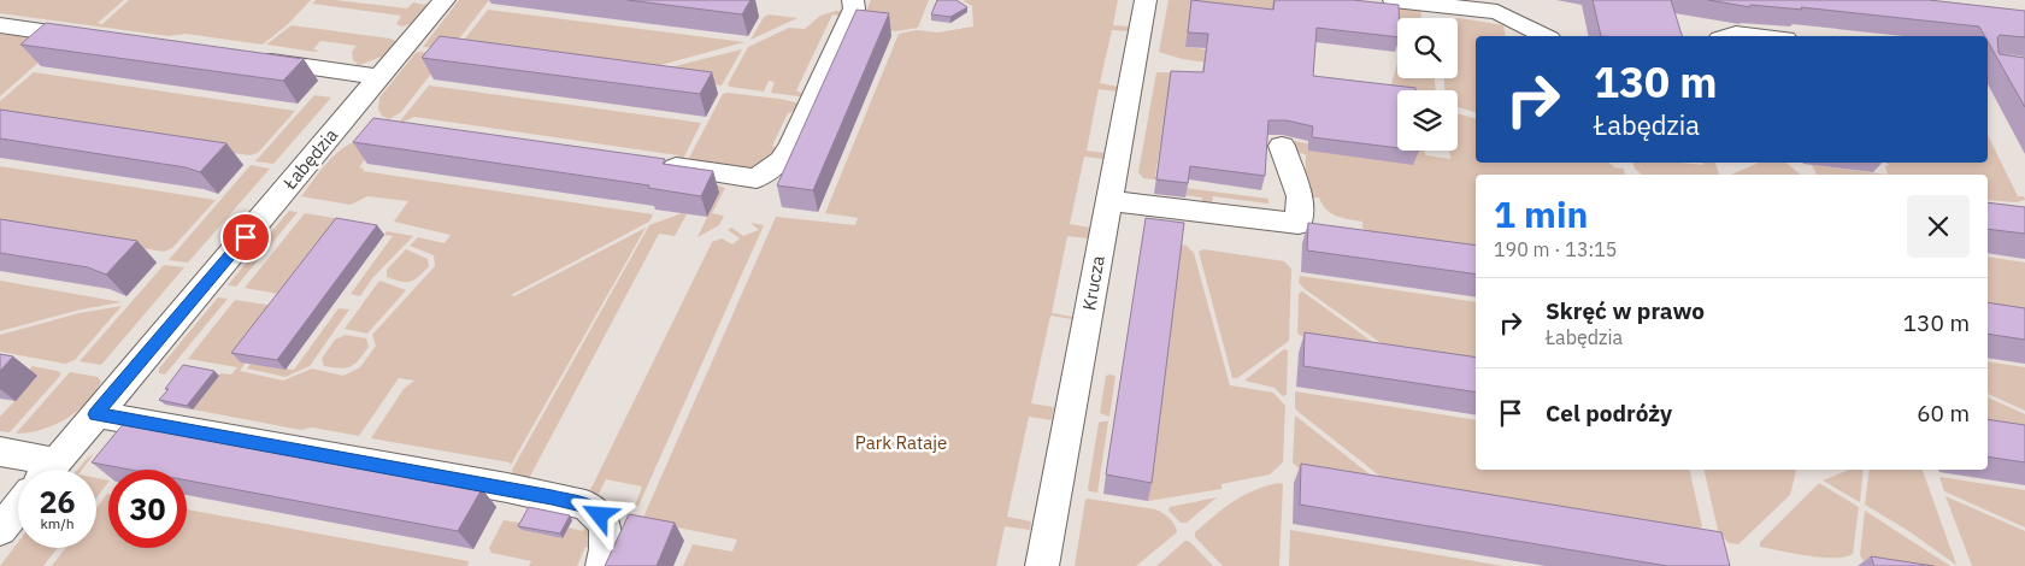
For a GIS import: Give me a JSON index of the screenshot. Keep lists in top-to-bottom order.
{
  "streets": {
    "street": ["Łabędzia", "Krucza"]
  },
  "parks": ["Park Rataje"],
  "page": {
    "turn": ["130 m", "Łabędzia"],
    "heading": ["1 min", "190 m · 13:15"],
    "list": [
      {
        "name": "Skręć w prawo",
        "note": "Łabędzia",
        "value": "130 m"
      },
      {
        "name": "Cel podróży",
        "value": "60 m"
      }
    ],
    "speed": "26 km/h",
    "limit": "30"
  }
}
